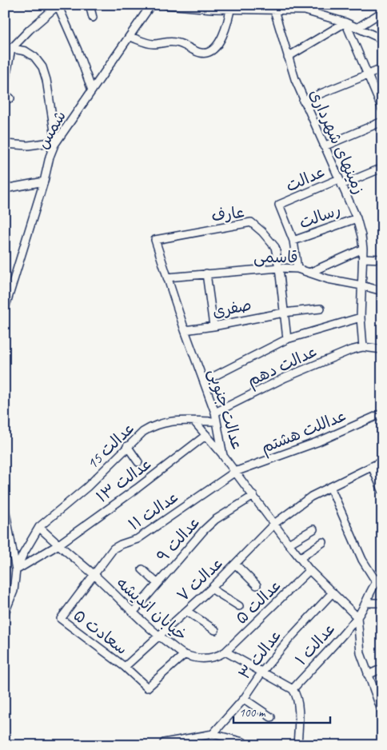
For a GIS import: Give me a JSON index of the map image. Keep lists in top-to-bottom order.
{
  "streets": {
    "street": [
      "شمس",
      "زمینهای شهرداری",
      "عدالت",
      "عارف",
      "رسالت",
      "قاسمی",
      "صفری",
      "عدالت دهم",
      "عدالت جنوبی",
      "عداللت هشتم",
      "عدالت 15",
      "عدالت ۱۳",
      "عدالت ۱۱",
      "عدالت ۹",
      "عدالت ۷",
      "عدالت ۵",
      "خیابان اندیشه",
      "سعادت ۵",
      "عدالت ۱",
      "عدالت ۳"
    ]
  },
  "crossings": [
    ["زمینهای شهرداری", "عدالت"],
    ["زمینهای شهرداری", "رسالت"],
    ["زمینهای شهرداری", "قاسمی"],
    ["زمینهای شهرداری", "عدالت دهم"],
    ["عدالت", "رسالت"],
    ["عدالت", "قاسمی"],
    ["عارف", "قاسمی"],
    ["عارف", "عدالت جنوبی"],
    ["قاسمی", "عدالت جنوبی"],
    ["صفری", "عدالت جنوبی"],
    ["عدالت دهم", "عدالت جنوبی"],
    ["عدالت جنوبی", "عداللت هشتم"],
    ["عدالت جنوبی", "عدالت 15"],
    ["عدالت جنوبی", "عدالت ۱۱"],
    ["عدالت جنوبی", "عدالت ۹"],
    ["عدالت جنوبی", "عدالت ۷"],
    ["عدالت جنوبی", "عدالت ۵"],
    ["عدالت جنوبی", "عدالت ۱"],
    ["عدالت جنوبی", "عدالت ۳"],
    ["عداللت هشتم", "عدالت ۱۱"],
    ["عدالت 15", "عدالت ۱۳"],
    ["عدالت 15", "خیابان اندیشه"],
    ["عدالت ۱۳", "خیابان اندیشه"],
    ["عدالت ۱۱", "خیابان اندیشه"],
    ["عدالت ۱۱", "سعادت ۵"],
    ["عدالت ۹", "خیابان اندیشه"],
    ["عدالت ۷", "خیابان اندیشه"],
    ["عدالت ۷", "سعادت ۵"],
    ["عدالت ۵", "خیابان اندیشه"],
    ["خیابان اندیشه", "سعادت ۵"]
  ],
  "scale_bar": "100 m"
}
